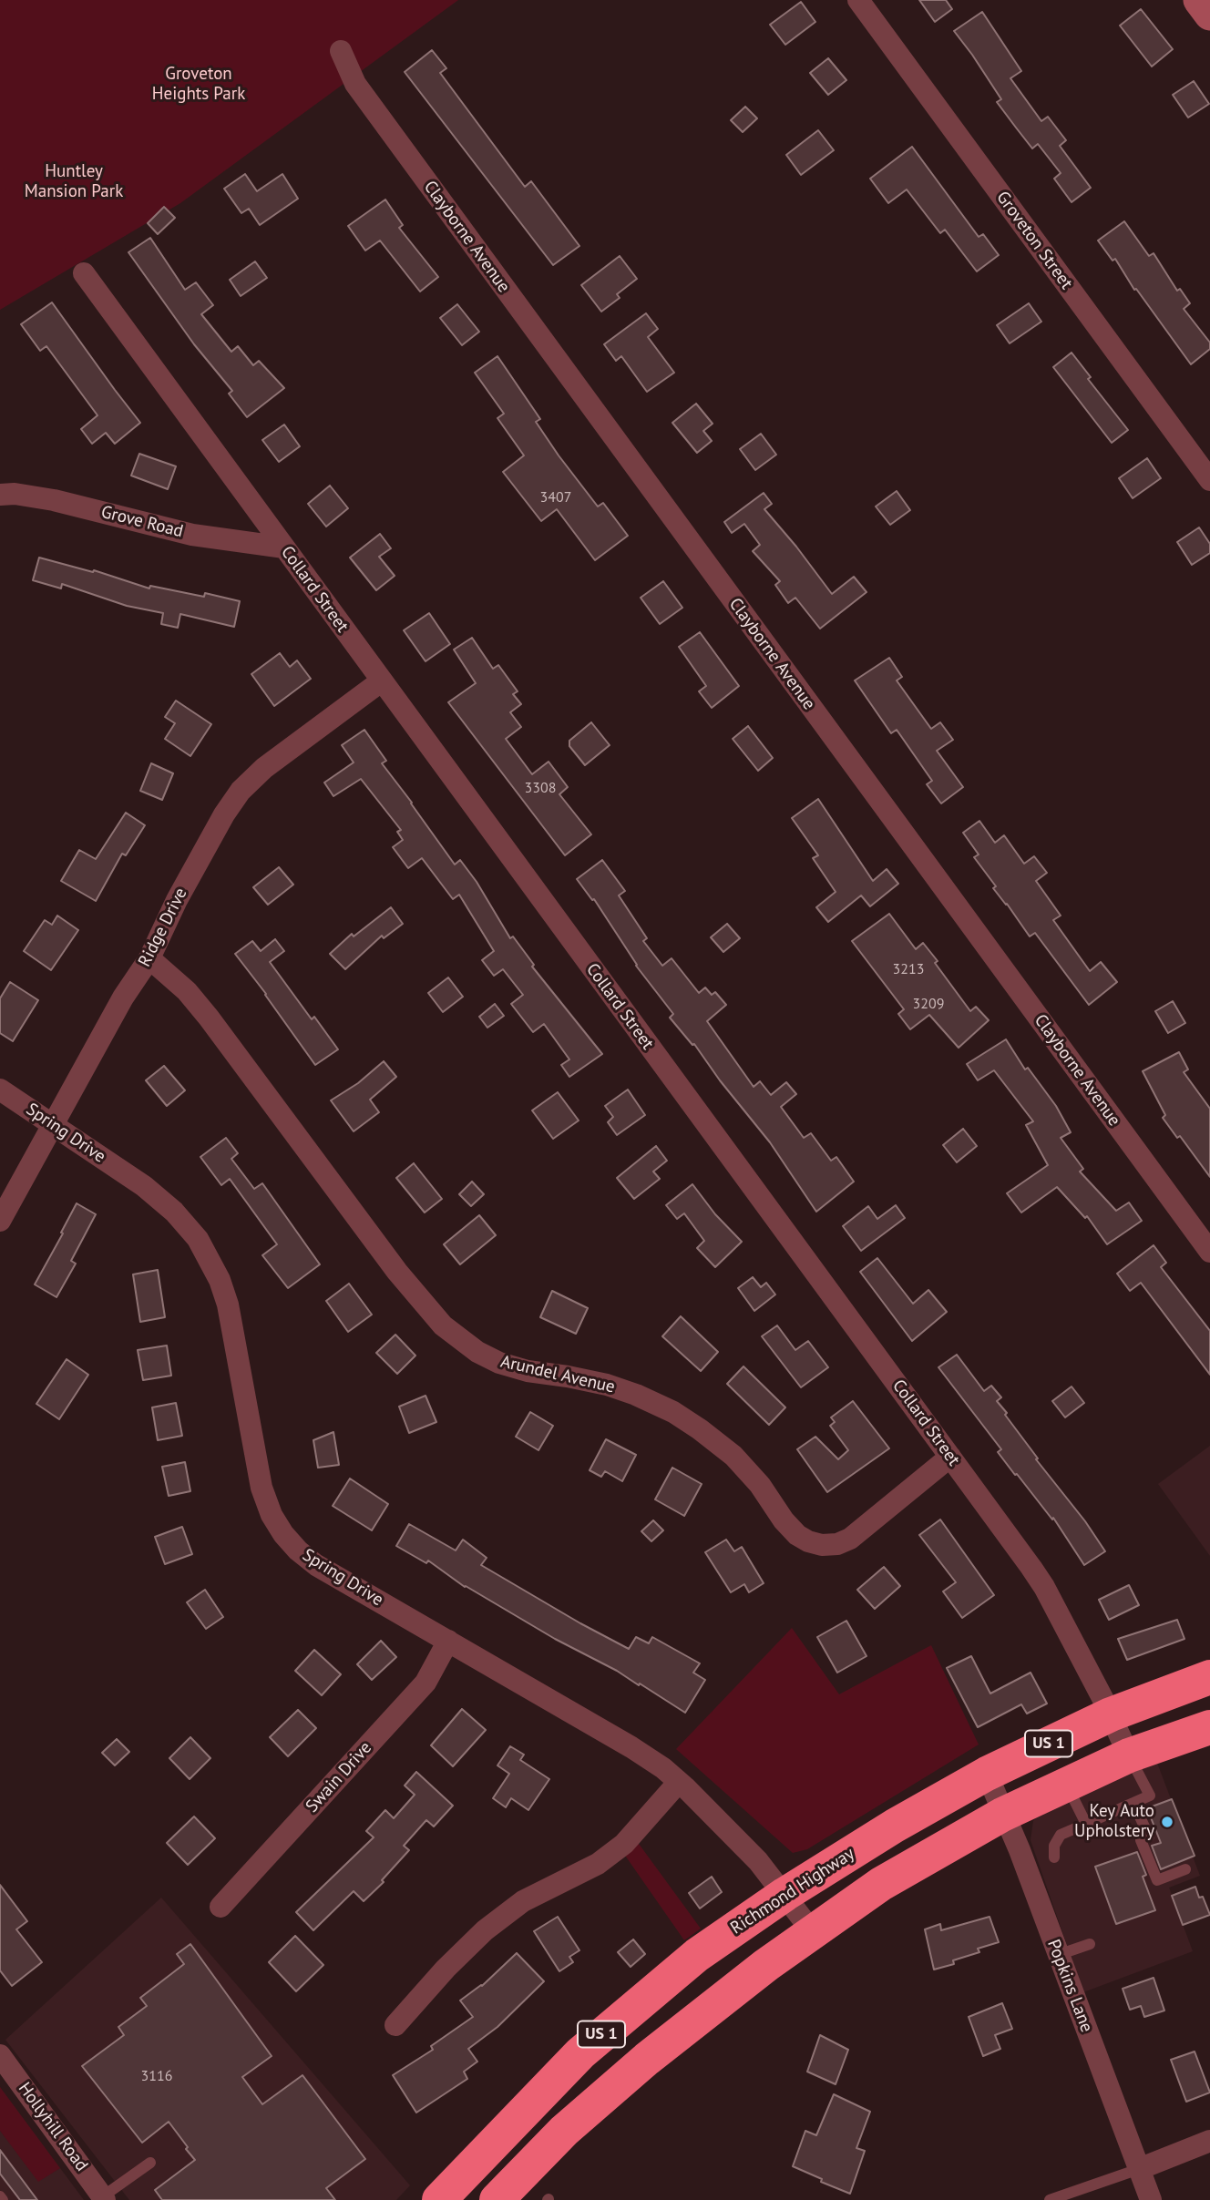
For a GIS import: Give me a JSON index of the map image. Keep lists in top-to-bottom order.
{
  "streets": {
    "highway": ["US 1", "Richmond Highway"],
    "street": [
      "Clayborne Avenue",
      "Groveton Street",
      "Grove Road",
      "Collard Street",
      "Ridge Drive",
      "Spring Drive",
      "Arundel Avenue",
      "Swain Drive",
      "Popkins Lane",
      "Hollyhill Road"
    ]
  },
  "crossings": [
    ["Grove Road", "Collard Street"],
    ["Collard Street", "Ridge Drive"],
    ["Collard Street", "Arundel Avenue"],
    ["Collard Street", "US 1"],
    ["Collard Street", "Richmond Highway"],
    ["Ridge Drive", "Spring Drive"],
    ["Ridge Drive", "Arundel Avenue"],
    ["Spring Drive", "US 1"],
    ["Spring Drive", "Swain Drive"],
    ["Spring Drive", "Richmond Highway"],
    ["US 1", "Popkins Lane"],
    ["Richmond Highway", "Popkins Lane"]
  ],
  "parks": ["Groveton Heights Park", "Huntley Mansion Park"],
  "places": ["Key Auto Upholstery"],
  "house_numbers": [
    "3407",
    "3308",
    "3213",
    "3209",
    "3116"
  ]
}
